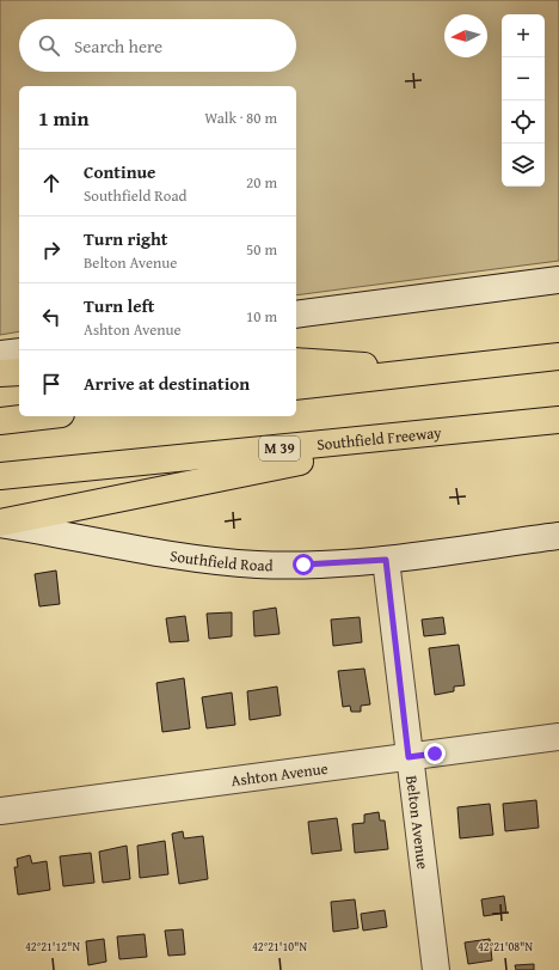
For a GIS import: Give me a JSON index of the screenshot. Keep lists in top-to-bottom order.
{
  "streets": {
    "highway": ["Southfield Freeway", "M 39"],
    "street": ["Southfield Road", "Ashton Avenue", "Belton Avenue"]
  },
  "crossings": [
    ["Southfield Road", "Belton Avenue"],
    ["Ashton Avenue", "Belton Avenue"]
  ],
  "north": "left",
  "page": {
    "map_buttons": ["+", "−"],
    "search": "Search here",
    "heading": ["1 min", "Walk · 80 m"],
    "list": [
      ["Continue", "Southfield Road", "20 m"],
      ["Turn right", "Belton Avenue", "50 m"],
      ["Turn left", "Ashton Avenue", "10 m"],
      "Arrive at destination"
    ]
  },
  "coordinates": ["42°21'12\"N", "42°21'10\"N", "42°21'08\"N"]
}
